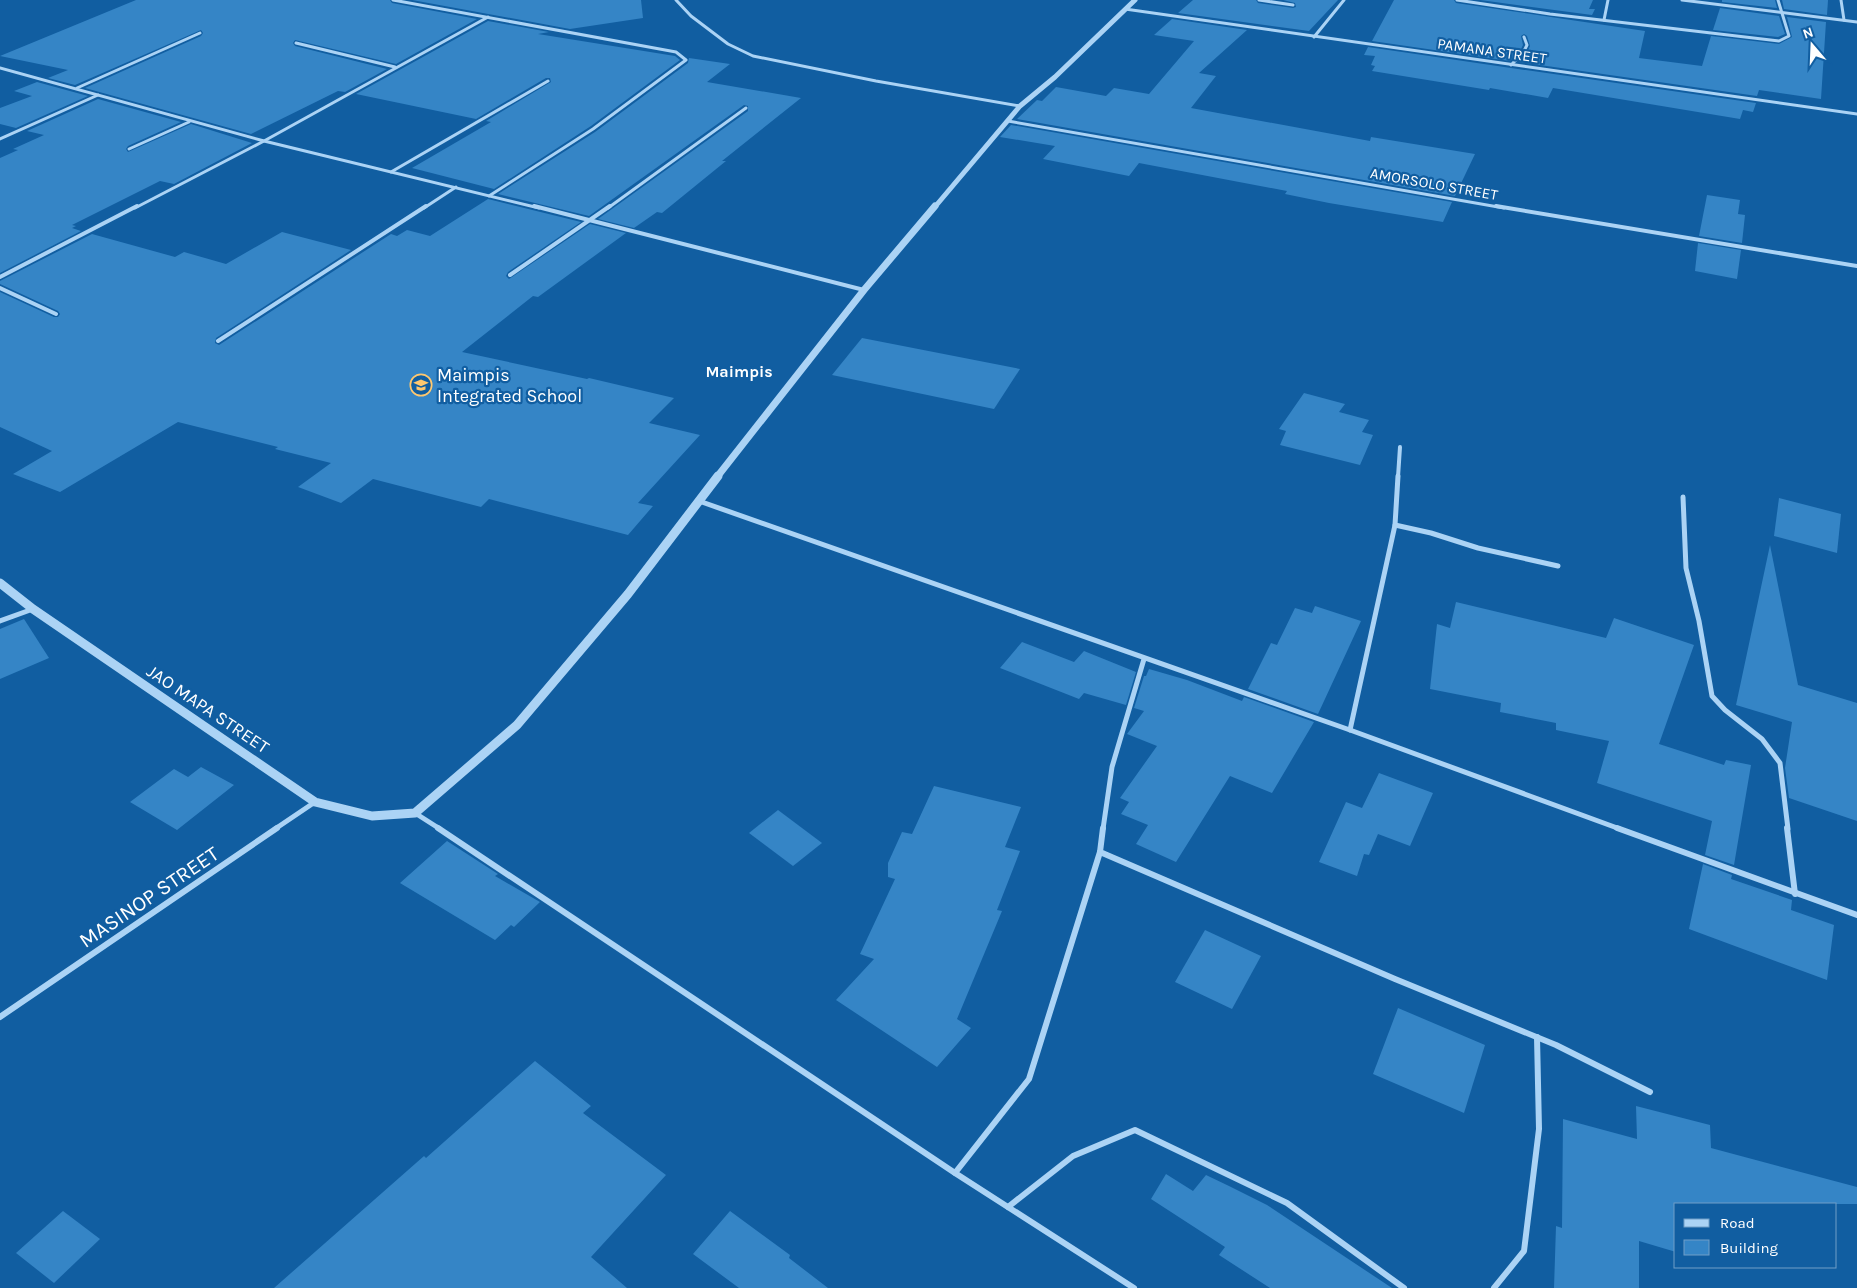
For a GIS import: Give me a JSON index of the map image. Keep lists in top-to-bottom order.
{
  "streets": {
    "street": [
      "PAMANA STREET",
      "AMORSOLO STREET",
      "JAO MAPA STREET",
      "MASINOP STREET"
    ]
  },
  "crossings": [
    ["JAO MAPA STREET", "MASINOP STREET"]
  ],
  "districts": ["Maimpis"],
  "places": {
    "school or university": ["Maimpis Integrated School"]
  },
  "legend": ["Road", "Building"],
  "north": "top"
}
